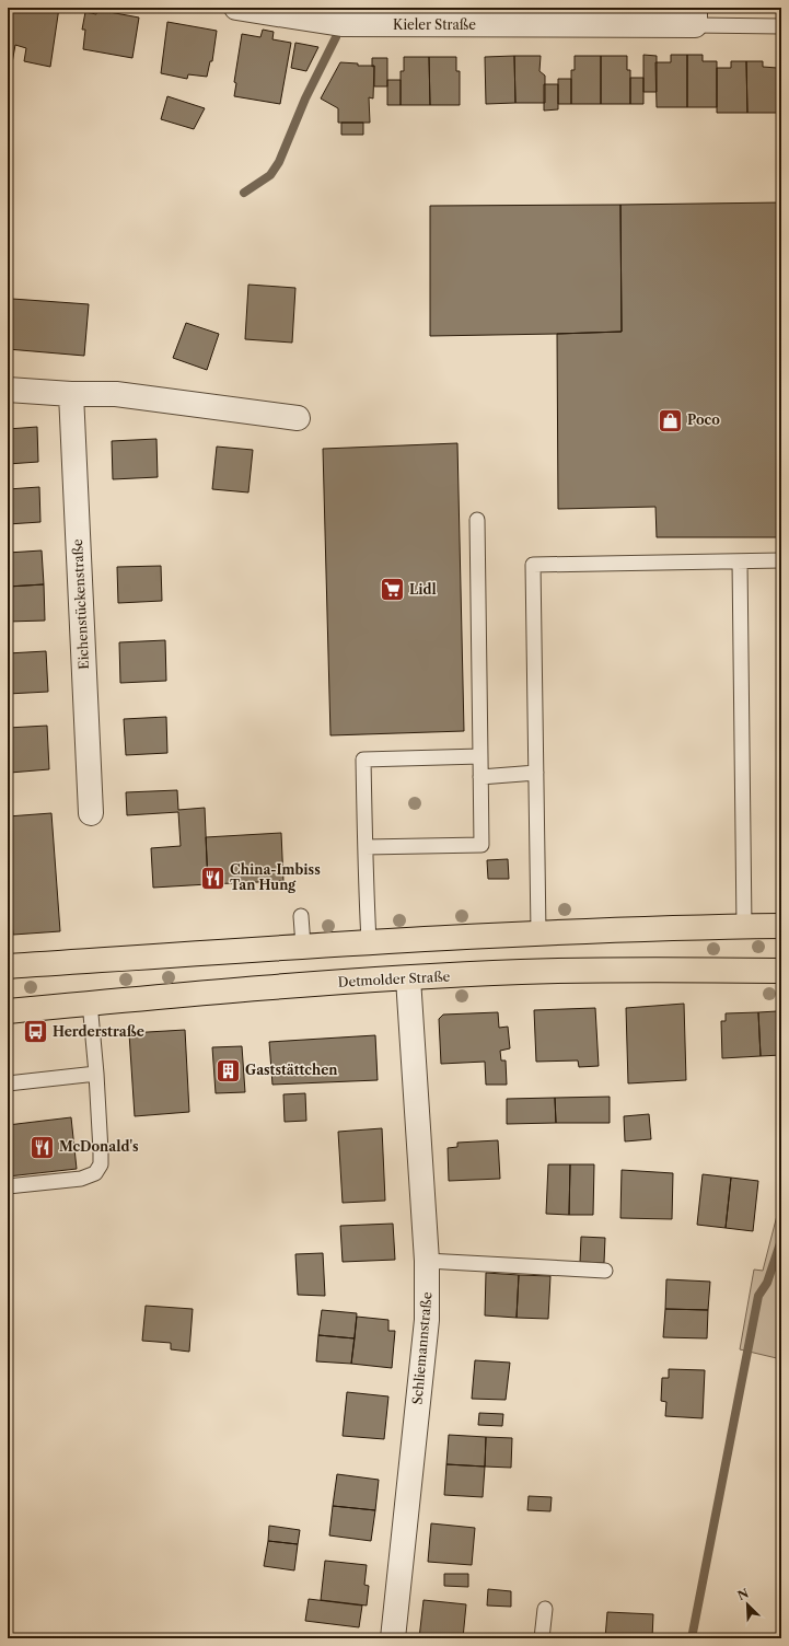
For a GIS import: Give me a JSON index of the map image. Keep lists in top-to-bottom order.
{
  "streets": {
    "main road": ["Detmolder Straße"],
    "street": ["Kieler Straße", "Eichenstückenstraße", "Schliemannstraße"]
  },
  "crossings": [
    ["Detmolder Straße", "Schliemannstraße"]
  ],
  "places": {
    "shop": ["Poco"],
    "supermarket": ["Lidl"],
    "restaurant": ["China-Imbiss Tan Hung", "McDonald's"],
    "bus stop": ["Herderstraße"],
    "building": ["Gaststättchen"]
  },
  "north": "top left"
}
